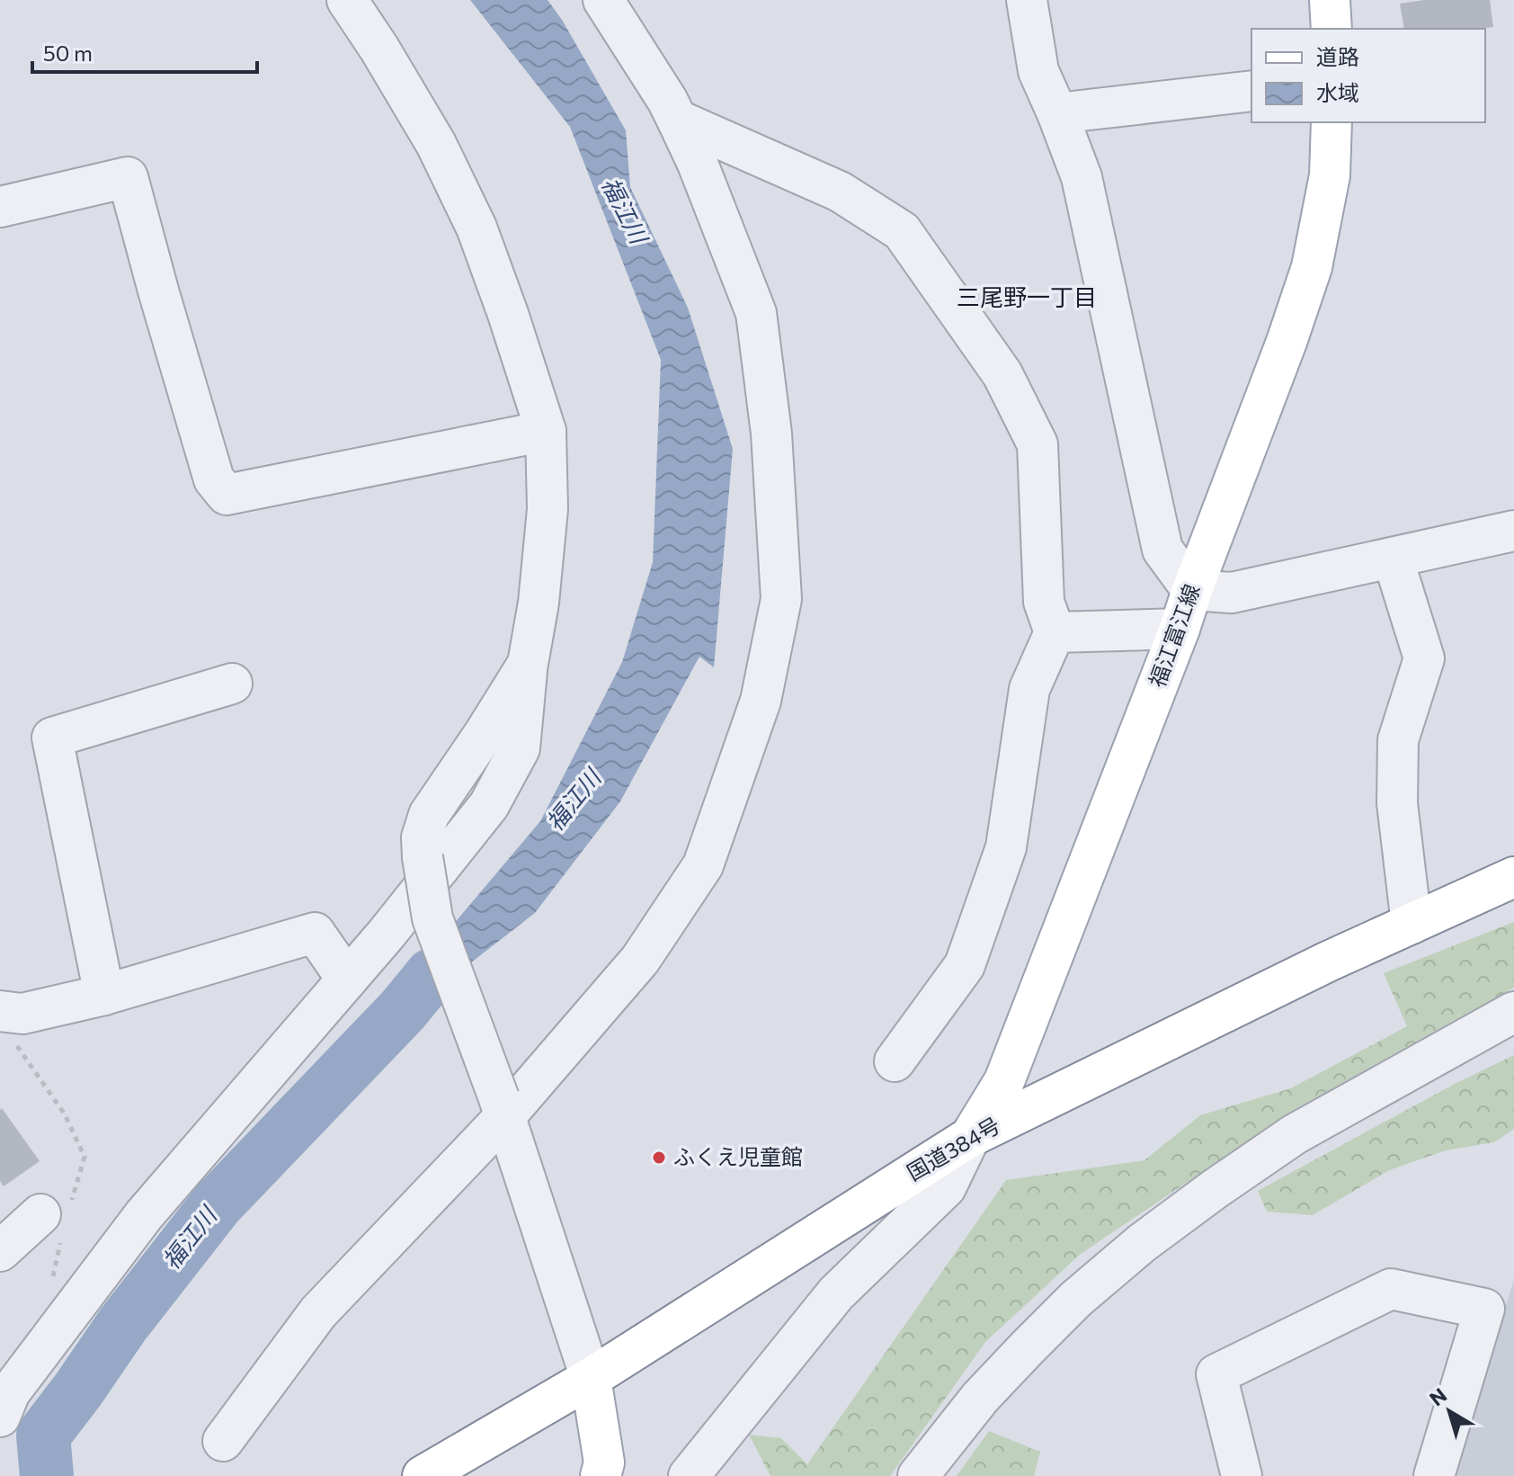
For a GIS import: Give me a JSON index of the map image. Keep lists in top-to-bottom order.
{
  "streets": {
    "main road": ["福江富江線", "国道384号"]
  },
  "crossings": [
    ["福江富江線", "国道384号"]
  ],
  "districts": ["三尾野一丁目"],
  "water": ["福江川"],
  "places": ["ふくえ児童館"],
  "legend": ["道路", "水域"],
  "scale_bar": "50 m",
  "north": "top left"
}
